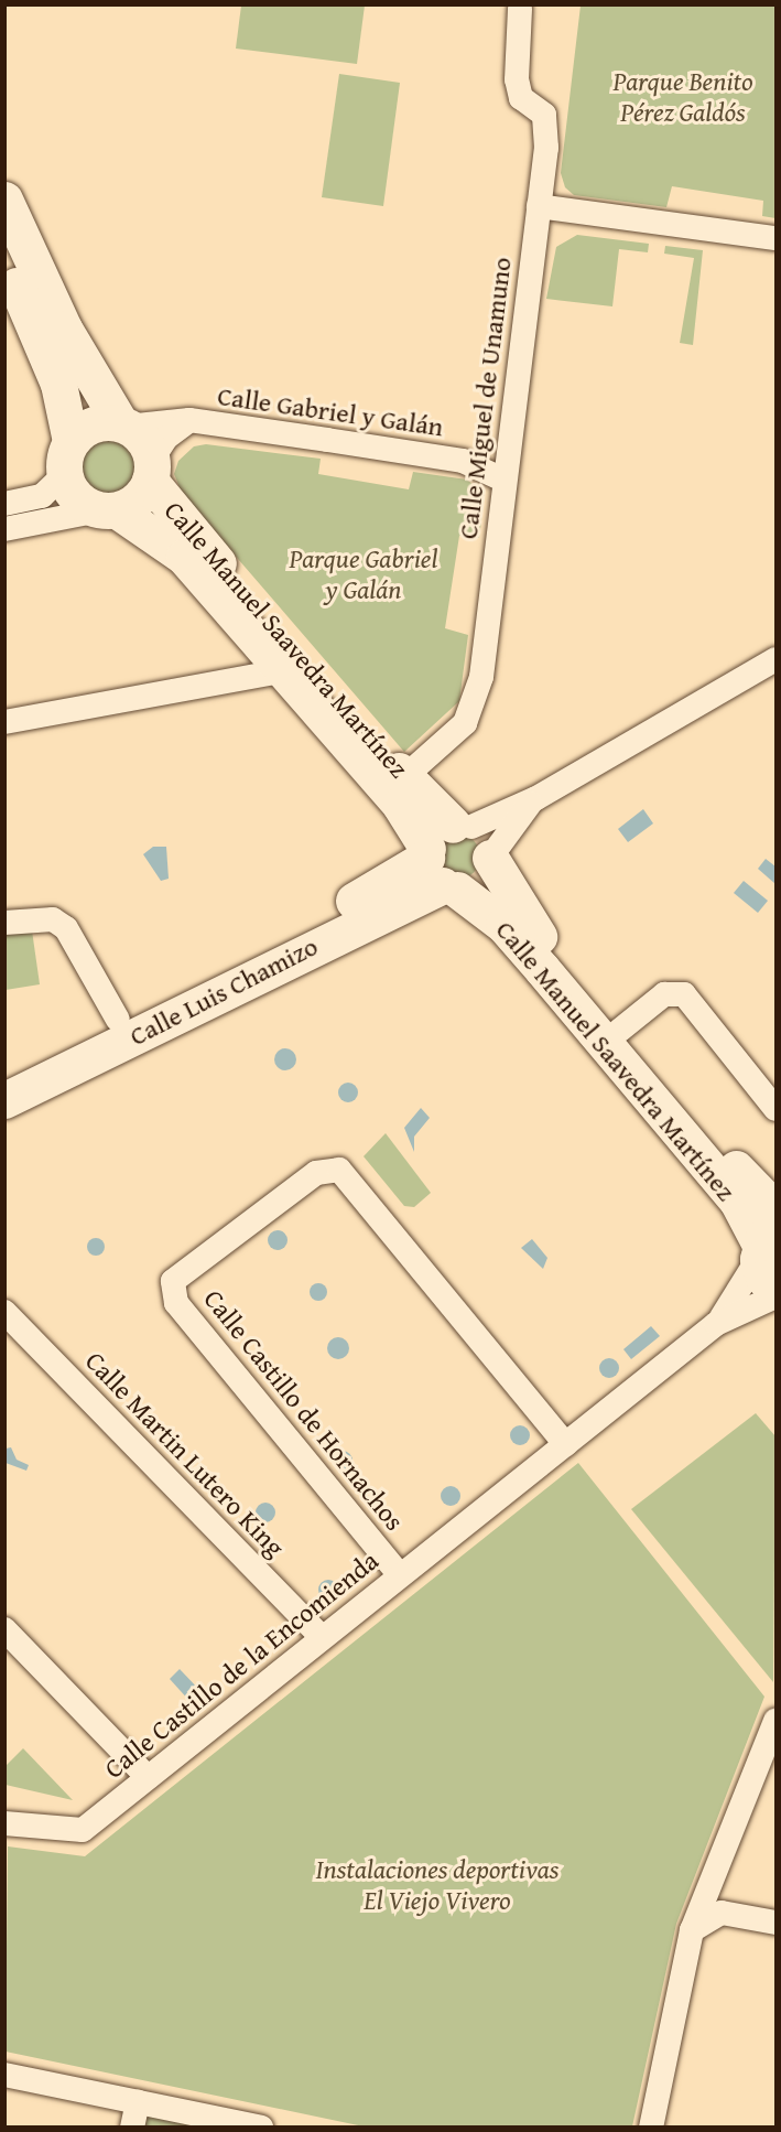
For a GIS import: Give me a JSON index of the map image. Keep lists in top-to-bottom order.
{
  "streets": {
    "main road": ["Calle Manuel Saavedra Martínez", "Calle Luis Chamizo"],
    "street": [
      "Calle Miguel de Unamuno",
      "Calle Gabriel y Galán",
      "Calle Castillo de Hornachos",
      "Calle Martin Lutero King",
      "Calle Castillo de la Encomienda"
    ]
  },
  "crossings": [
    ["Calle Miguel de Unamuno", "Calle Gabriel y Galán"],
    ["Calle Miguel de Unamuno", "Calle Manuel Saavedra Martínez"],
    ["Calle Gabriel y Galán", "Calle Manuel Saavedra Martínez"],
    ["Calle Manuel Saavedra Martínez", "Calle Luis Chamizo"],
    ["Calle Manuel Saavedra Martínez", "Calle Castillo de la Encomienda"],
    ["Calle Castillo de Hornachos", "Calle Castillo de la Encomienda"],
    ["Calle Martin Lutero King", "Calle Castillo de la Encomienda"]
  ],
  "parks": ["Parque Benito Pérez Galdós", "Parque Gabriel y Galán", "Instalaciones deportivas El Viejo Vivero"]
}
